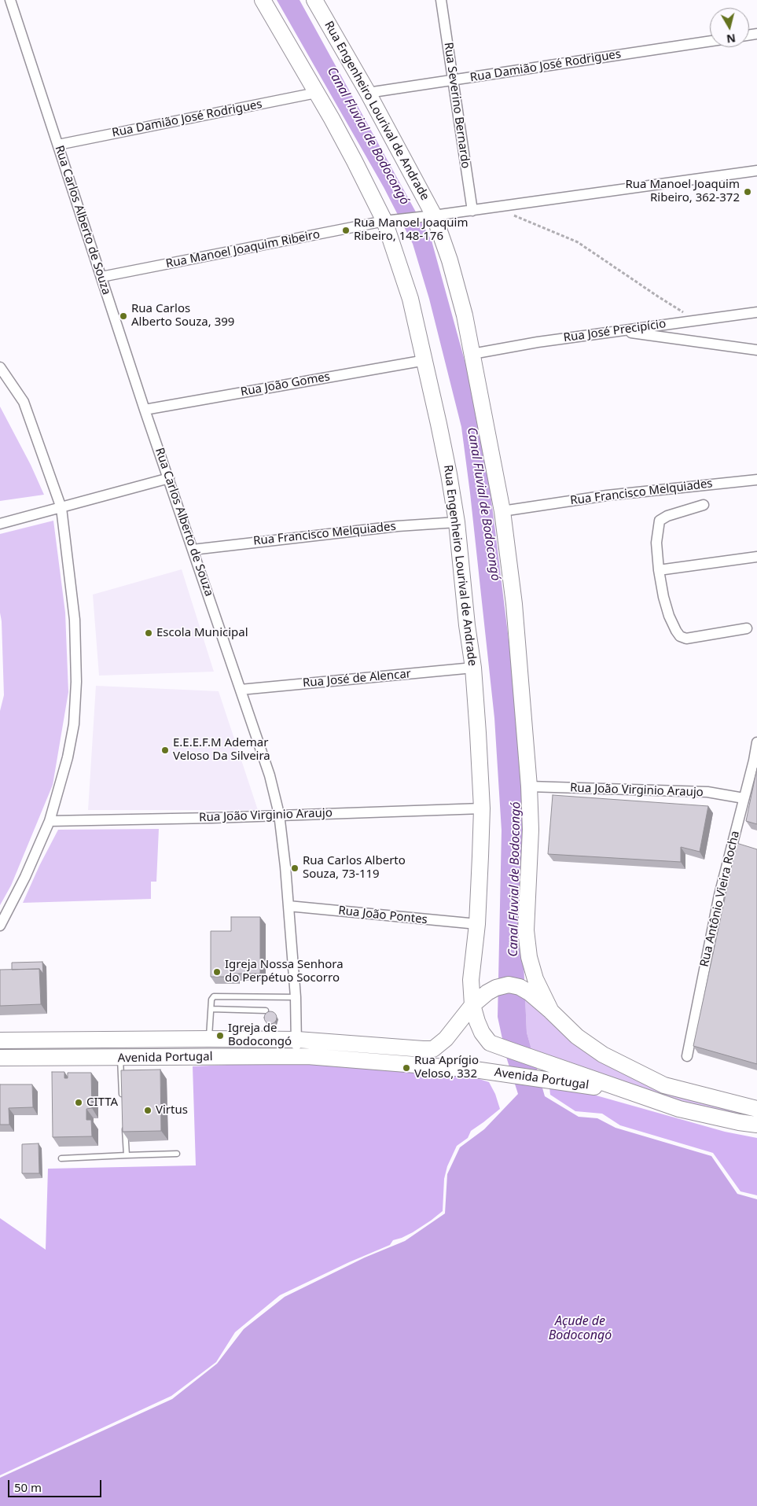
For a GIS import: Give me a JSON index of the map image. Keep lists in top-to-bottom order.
{
  "streets": {
    "main road": ["Rua Engenheiro Lourival de Andrade", "Avenida Portugal"],
    "street": [
      "Rua Damião José Rodrigues",
      "Rua Severino Bernardo",
      "Rua Carlos Alberto de Souza",
      "Rua Manoel Joaquim Ribeiro",
      "Rua José Precipício",
      "Rua João Gomes",
      "Rua Francisco Melquiades",
      "Rua José de Alencar",
      "Rua João Virginio Araujo",
      "Rua Antônio Vieira Rocha",
      "Rua João Pontes"
    ]
  },
  "crossings": [
    ["Rua Damião José Rodrigues", "Rua Severino Bernardo"],
    ["Rua Damião José Rodrigues", "Rua Engenheiro Lourival de Andrade"],
    ["Rua Damião José Rodrigues", "Rua Carlos Alberto de Souza"],
    ["Rua Engenheiro Lourival de Andrade", "Rua Manoel Joaquim Ribeiro"],
    ["Rua Engenheiro Lourival de Andrade", "Rua José Precipício"],
    ["Rua Engenheiro Lourival de Andrade", "Rua João Gomes"],
    ["Rua Engenheiro Lourival de Andrade", "Rua Francisco Melquiades"],
    ["Rua Engenheiro Lourival de Andrade", "Rua José de Alencar"],
    ["Rua Engenheiro Lourival de Andrade", "Rua João Virginio Araujo"],
    ["Rua Engenheiro Lourival de Andrade", "Rua João Pontes"],
    ["Rua Engenheiro Lourival de Andrade", "Avenida Portugal"],
    ["Rua Carlos Alberto de Souza", "Rua Manoel Joaquim Ribeiro"],
    ["Rua Carlos Alberto de Souza", "Rua João Gomes"],
    ["Rua Carlos Alberto de Souza", "Rua Francisco Melquiades"],
    ["Rua Carlos Alberto de Souza", "Rua José de Alencar"],
    ["Rua Carlos Alberto de Souza", "Rua João Virginio Araujo"],
    ["Rua Carlos Alberto de Souza", "Rua João Pontes"],
    ["Rua Carlos Alberto de Souza", "Avenida Portugal"],
    ["Rua João Virginio Araujo", "Rua Antônio Vieira Rocha"]
  ],
  "water": ["Canal Fluvial de Bodocongó", "Açude de Bodocongó"],
  "places": [
    "Rua Manoel Joaquim Ribeiro, 362-372",
    "Rua Manoel Joaquim Ribeiro, 148-176",
    "Rua Carlos Alberto Souza, 399",
    "Escola Municipal",
    "E.E.E.F.M Ademar Veloso Da Silveira",
    "Rua Carlos Alberto Souza, 73-119",
    "Igreja Nossa Senhora do Perpétuo Socorro",
    "Igreja de Bodocongó",
    "Rua Aprígio Veloso, 332",
    "CITTA",
    "Virtus"
  ],
  "scale_bar": "50 m",
  "north": "bottom"
}
